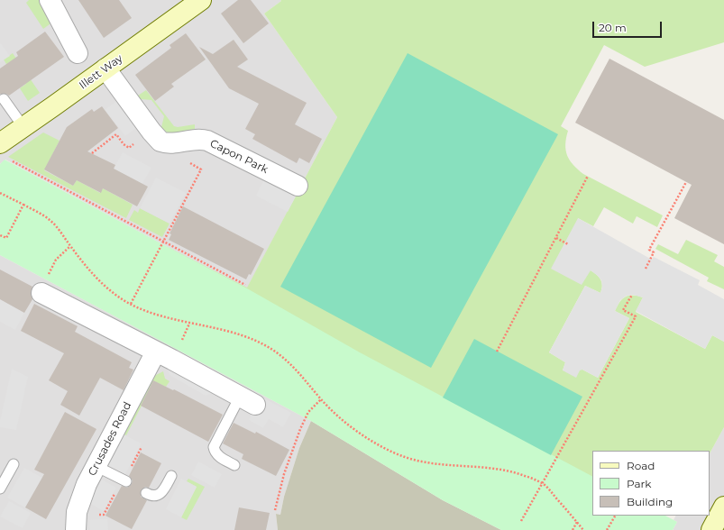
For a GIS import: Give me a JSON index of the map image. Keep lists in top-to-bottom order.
{
  "streets": {
    "street": ["Illett Way", "Capon Park", "Crusades Road"]
  },
  "crossings": [
    ["Illett Way", "Capon Park"]
  ],
  "legend": ["Road", "Park", "Building"],
  "scale_bar": "20 m"
}
